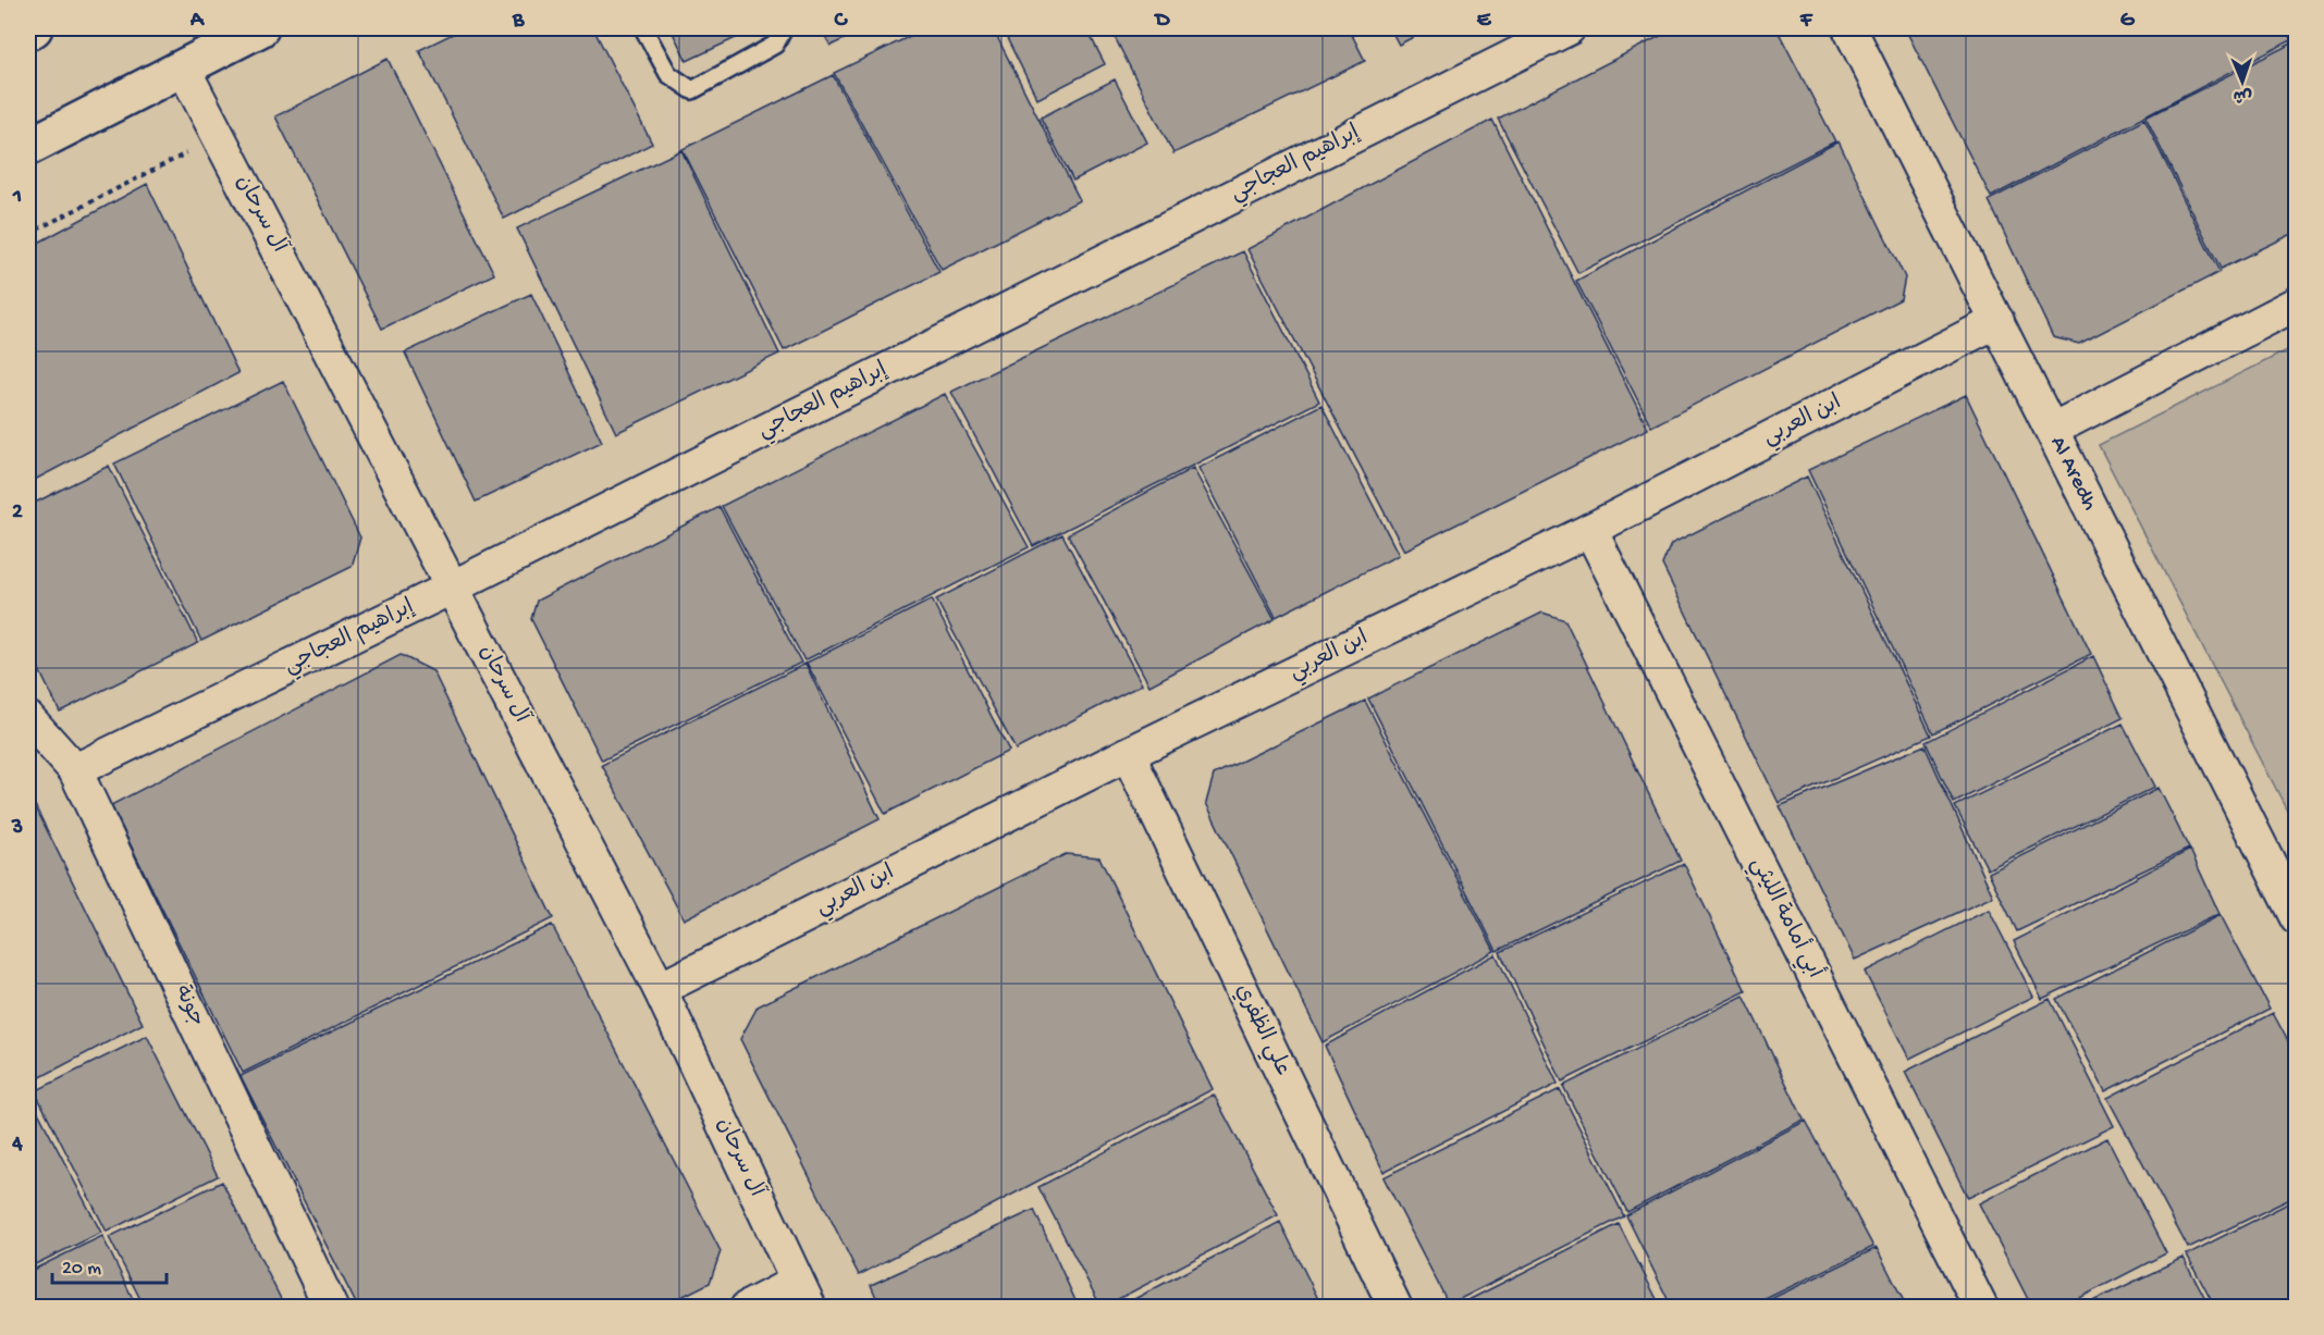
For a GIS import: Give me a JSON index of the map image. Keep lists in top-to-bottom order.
{
  "streets": {
    "street": [
      "إبراهيم العجاجي",
      "آل سرحان",
      "ابن العربي",
      "Al Aredh",
      "أبي أمامة الليثي",
      "جونة",
      "علي الظفري"
    ]
  },
  "crossings": [
    ["إبراهيم العجاجي", "آل سرحان"],
    ["إبراهيم العجاجي", "جونة"],
    ["آل سرحان", "ابن العربي"],
    ["ابن العربي", "Al Aredh"],
    ["ابن العربي", "أبي أمامة الليثي"],
    ["ابن العربي", "علي الظفري"]
  ],
  "scale_bar": "20 m",
  "north": "bottom",
  "grid": {
    "columns": [
      "A",
      "B",
      "C",
      "D",
      "E",
      "F",
      "G"
    ],
    "rows": [
      "1",
      "2",
      "3",
      "4"
    ]
  }
}
